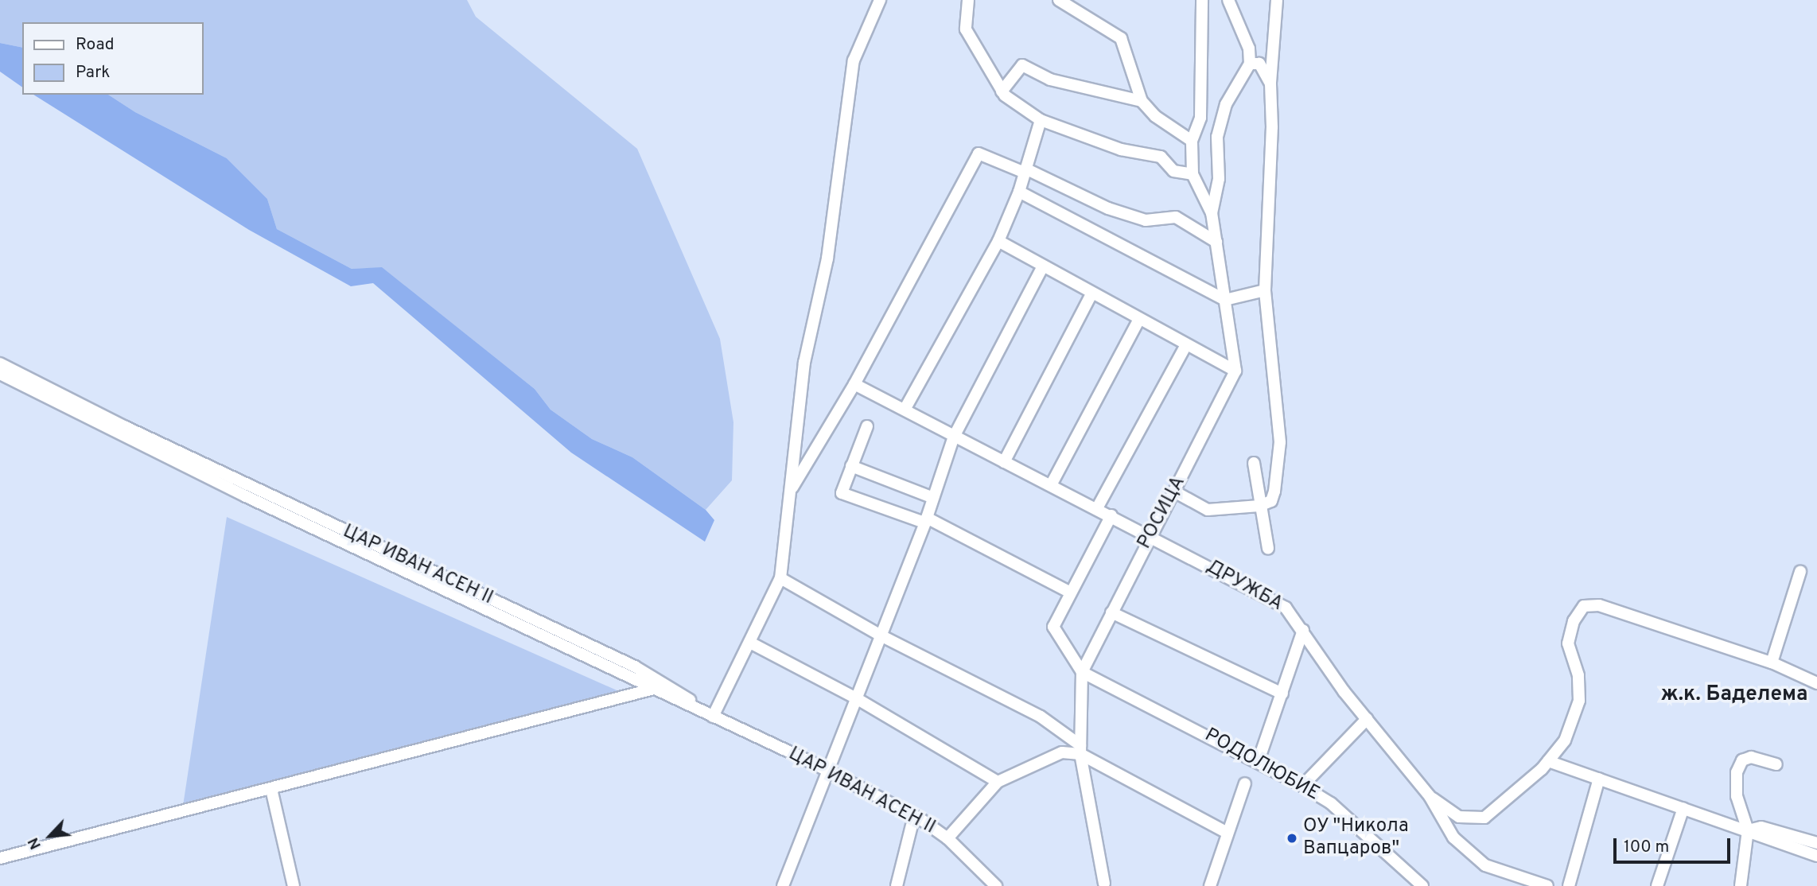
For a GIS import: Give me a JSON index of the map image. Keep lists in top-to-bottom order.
{
  "streets": {
    "street": [
      "РОСИЦА",
      "ЦАР ИВАН АСЕН II",
      "ДРУЖБА",
      "РОДОЛЮБИЕ"
    ]
  },
  "crossings": [
    ["РОСИЦА", "ДРУЖБА"],
    ["РОСИЦА", "РОДОЛЮБИЕ"]
  ],
  "districts": ["ж.к. Баделема"],
  "places": ["ОУ \"Никола Вапцаров\""],
  "legend": ["Road", "Park"],
  "scale_bar": "100 m",
  "north": "bottom left"
}
